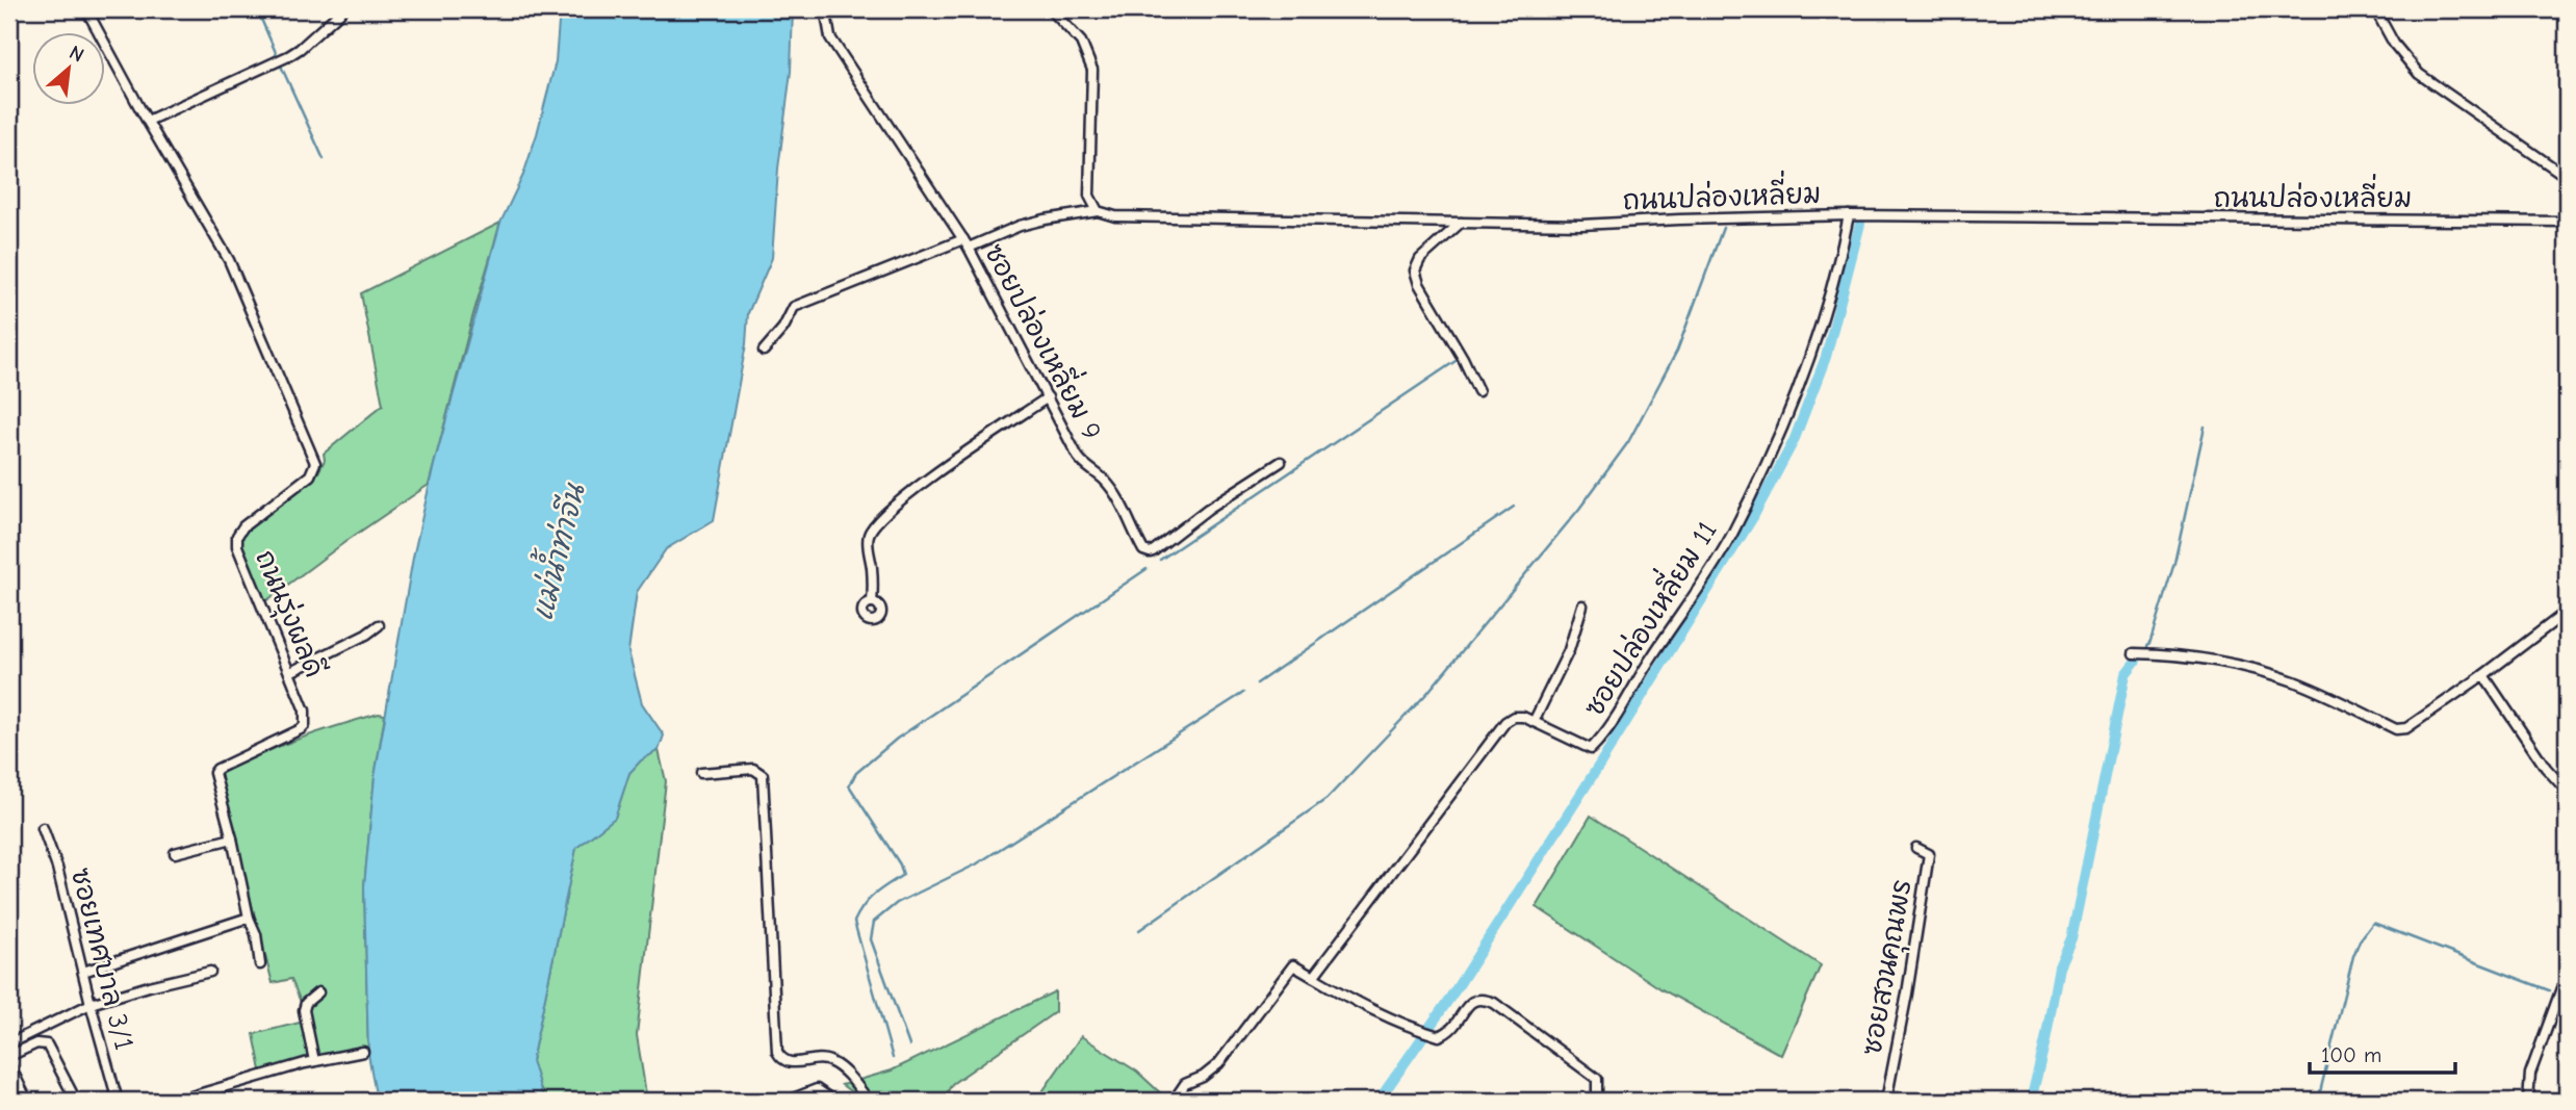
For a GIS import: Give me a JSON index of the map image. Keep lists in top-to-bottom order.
{
  "streets": {
    "street": [
      "ถนนปล่องเหลี่ยม",
      "ซอยปล่องเหลี่ยม 9",
      "ถนนรุ่งผลดี",
      "ซอยปล่องเหลี่ยม 11",
      "ซอยเทศบาล 3/1",
      "ซอยสวนคุณพร"
    ]
  },
  "crossings": [
    ["ถนนปล่องเหลี่ยม", "ซอยปล่องเหลี่ยม 9"],
    ["ถนนปล่องเหลี่ยม", "ซอยปล่องเหลี่ยม 11"]
  ],
  "water": ["แม่น้ำท่าจีน"],
  "scale_bar": "100 m",
  "north": "top right"
}
